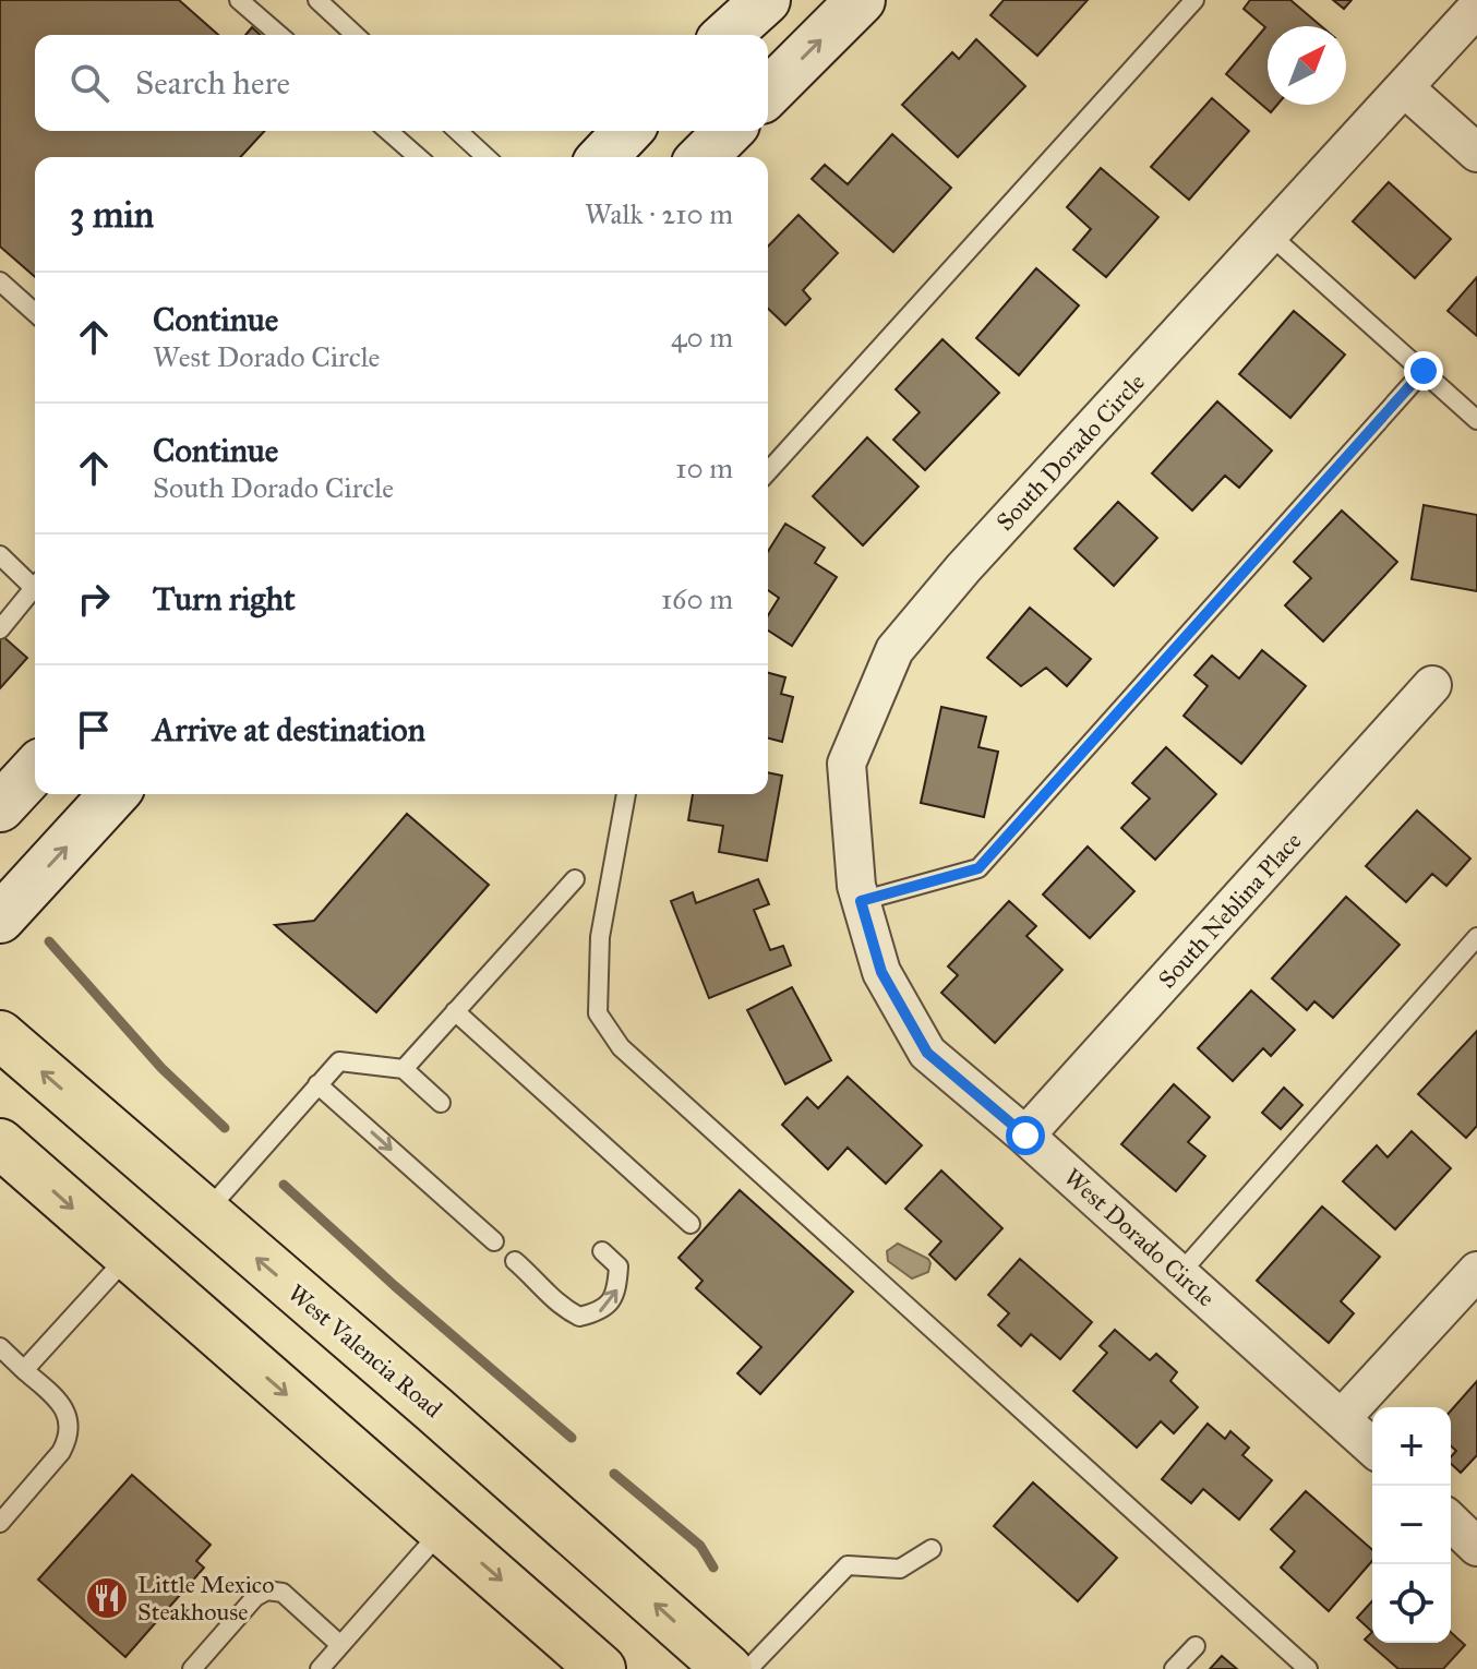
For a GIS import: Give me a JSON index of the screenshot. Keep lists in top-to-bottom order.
{
  "streets": {
    "main road": ["West Valencia Road"],
    "street": ["South Dorado Circle", "South Neblina Place", "West Dorado Circle"]
  },
  "crossings": [
    ["South Dorado Circle", "West Dorado Circle"],
    ["South Neblina Place", "West Dorado Circle"]
  ],
  "places": {
    "restaurant": ["Little Mexico Steakhouse"]
  },
  "north": "top right",
  "page": {
    "search": "Search here",
    "heading": ["3 min", "Walk · 210 m"],
    "list": [
      ["Continue", "West Dorado Circle", "40 m"],
      ["Continue", "South Dorado Circle", "10 m"],
      ["Turn right", "160 m"],
      "Arrive at destination"
    ],
    "map_buttons": ["+", "−"]
  }
}
